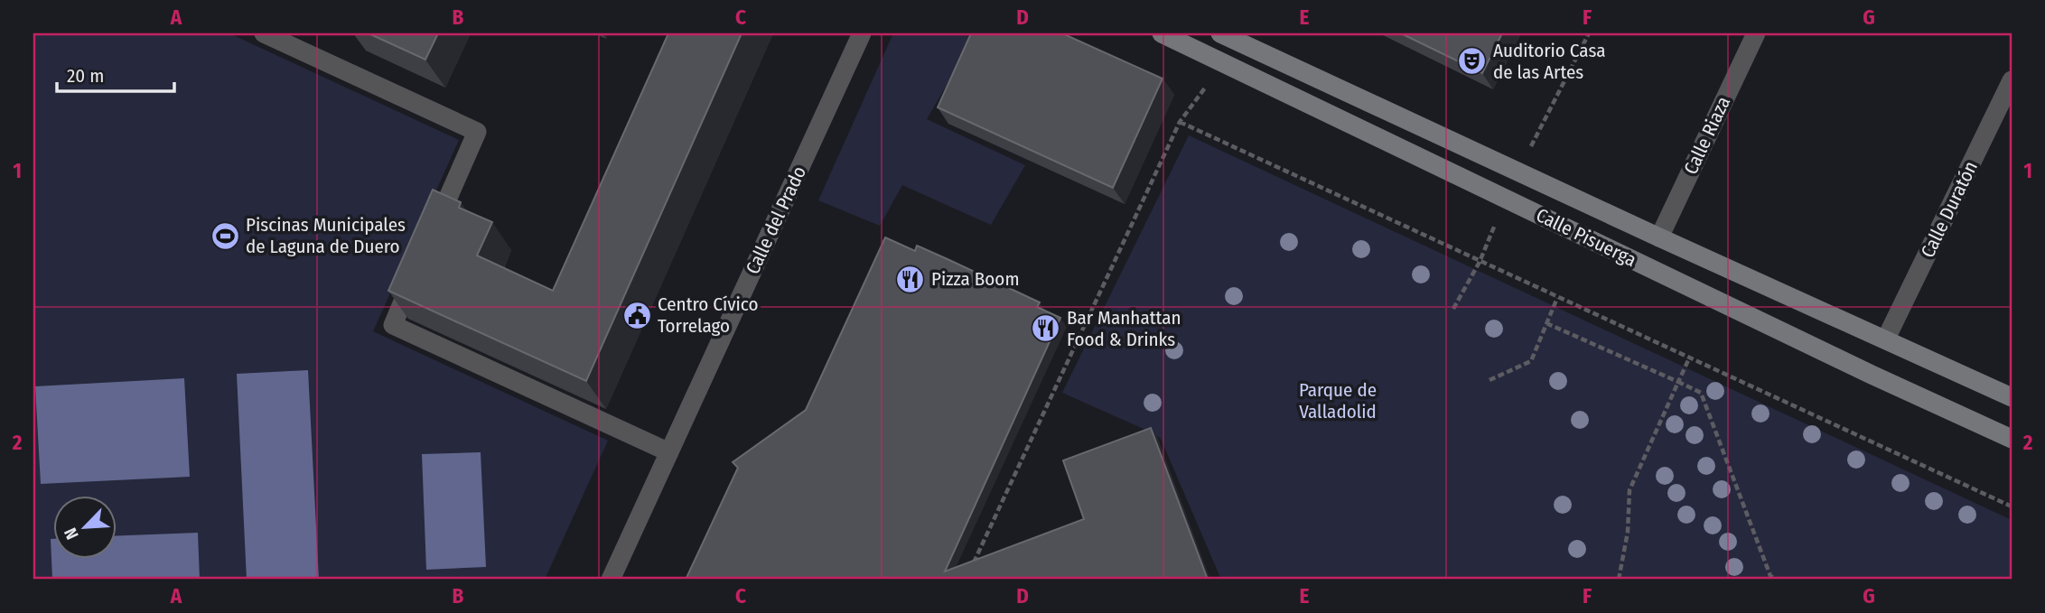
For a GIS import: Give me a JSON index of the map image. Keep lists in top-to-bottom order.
{
  "streets": {
    "street": [
      "Calle Riaza",
      "Calle Duratón",
      "Calle del Prado",
      "Calle Pisuerga"
    ]
  },
  "crossings": [
    ["Calle Riaza", "Calle Pisuerga"],
    ["Calle Duratón", "Calle Pisuerga"]
  ],
  "parks": ["Parque de Valladolid"],
  "places": {
    "theatre": ["Auditorio Casa de las Artes"],
    "sports": ["Piscinas Municipales de Laguna de Duero"],
    "restaurant": ["Pizza Boom", "Bar Manhattan Food & Drinks"],
    "public building": ["Centro Cívico Torrelago"]
  },
  "scale_bar": "20 m",
  "north": "bottom left",
  "grid": {
    "columns": [
      "A",
      "B",
      "C",
      "D",
      "E",
      "F",
      "G"
    ],
    "rows": ["1", "2"]
  }
}
